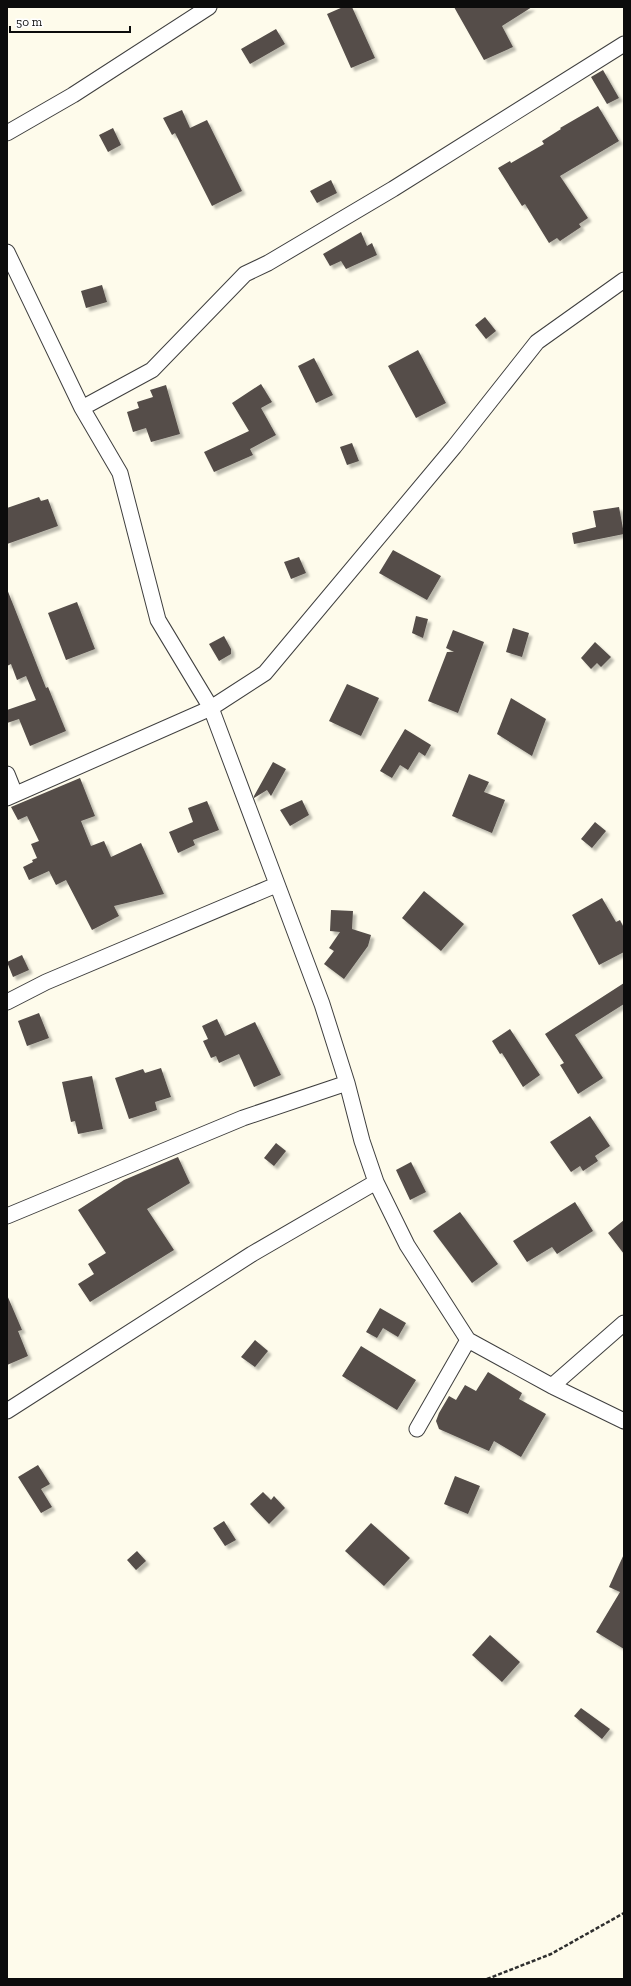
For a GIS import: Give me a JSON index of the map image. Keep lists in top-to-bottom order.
{
  "scale_bar": "50 m"
}
